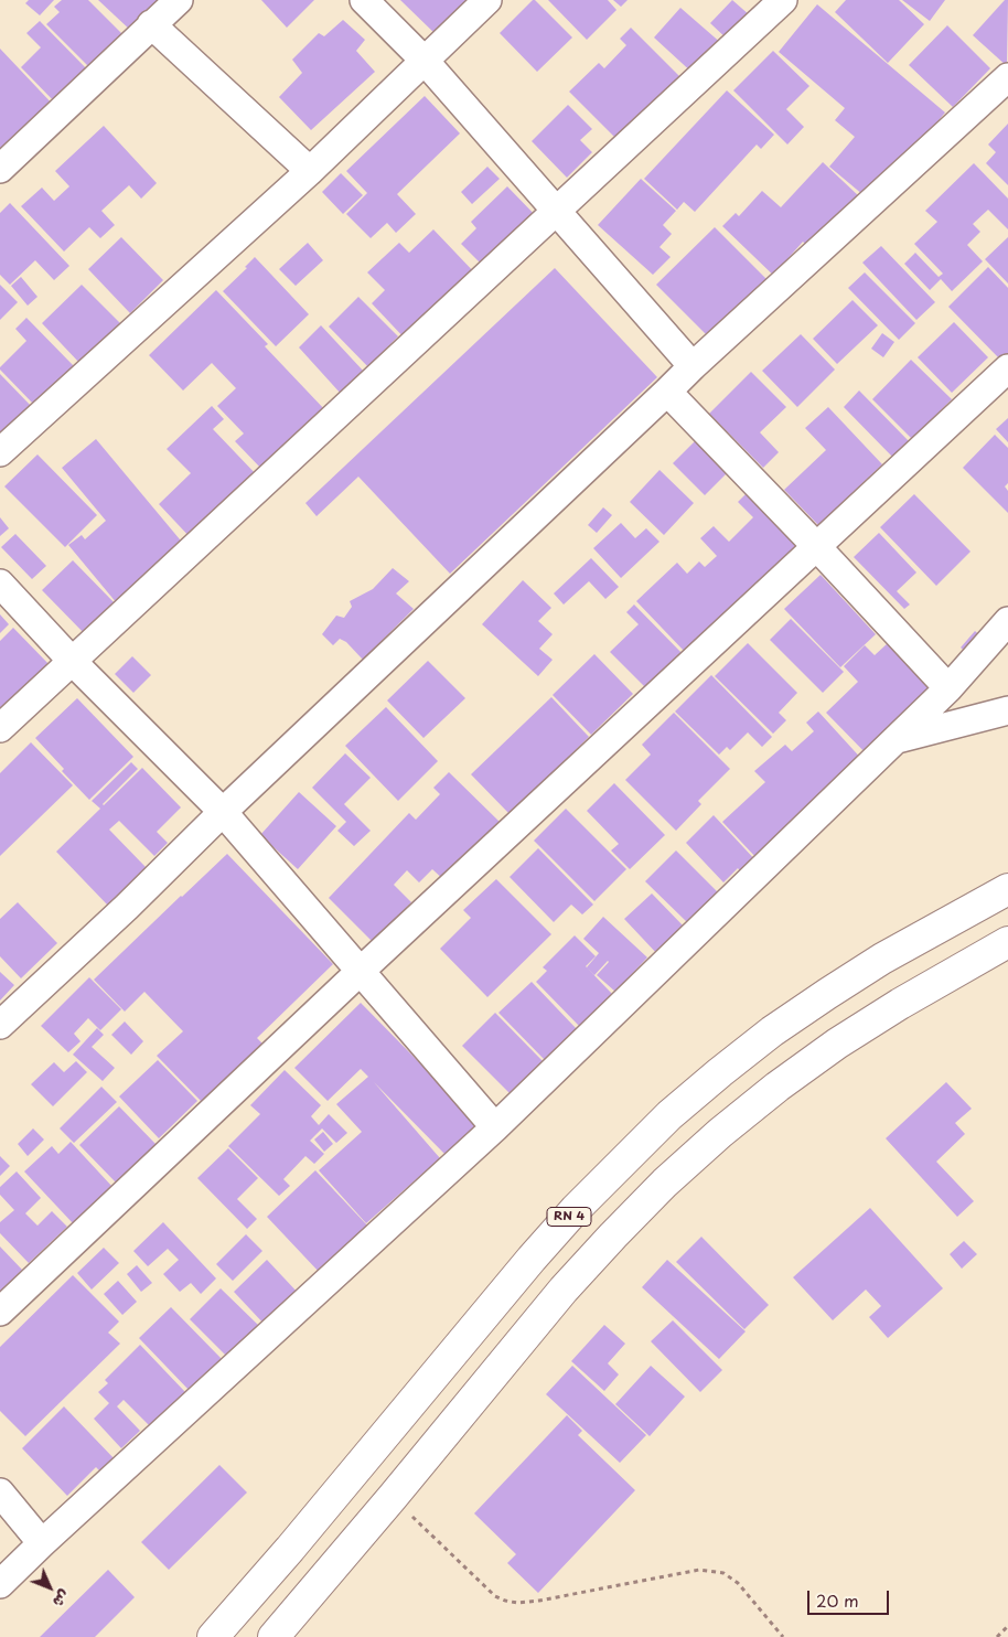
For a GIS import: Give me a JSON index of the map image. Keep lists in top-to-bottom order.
{
  "streets": {
    "main road": ["RN 4"]
  },
  "scale_bar": "20 m",
  "north": "bottom right"
}
